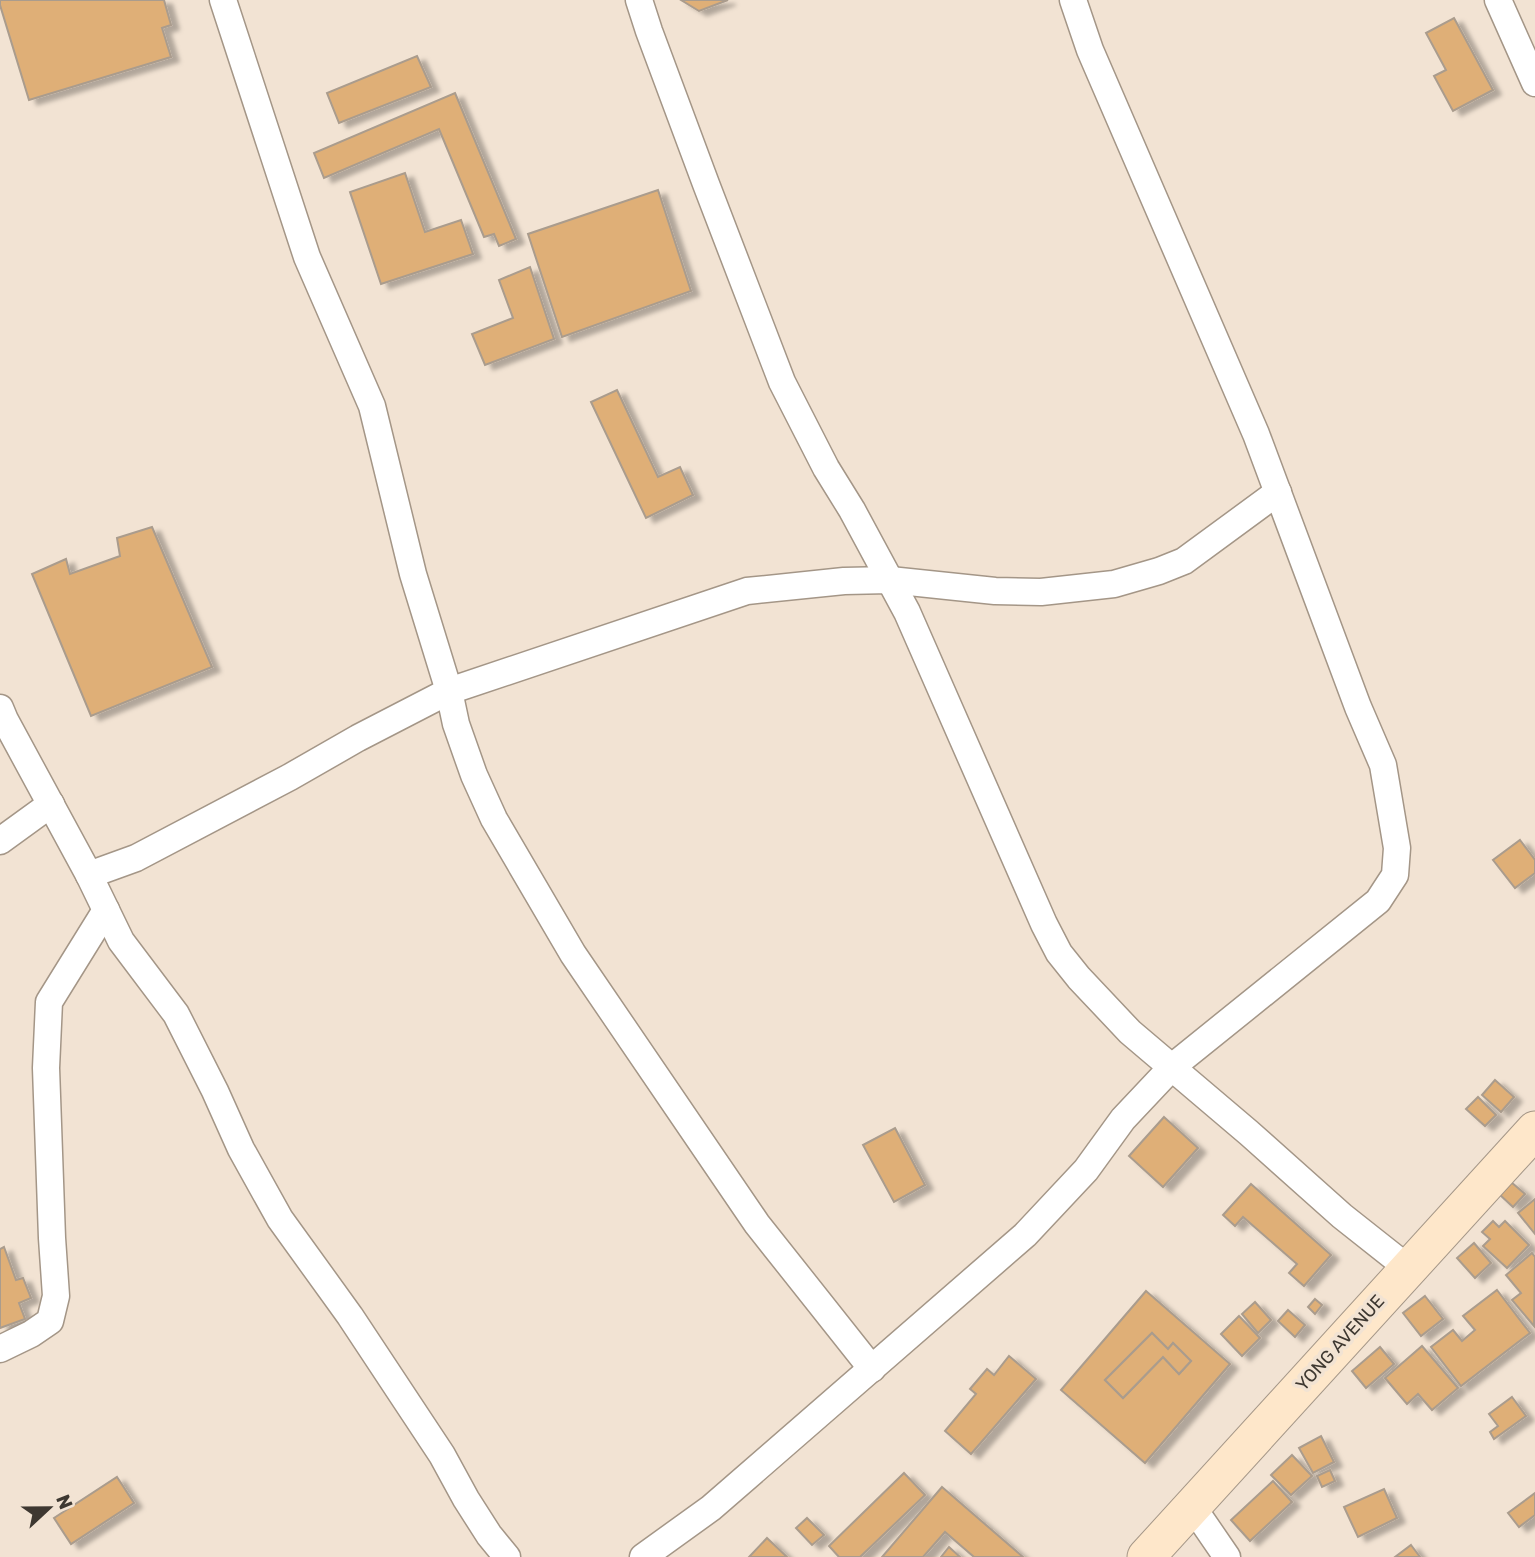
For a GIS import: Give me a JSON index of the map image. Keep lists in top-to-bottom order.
{
  "streets": {
    "street": ["YONG AVENUE"]
  },
  "north": "right"
}
